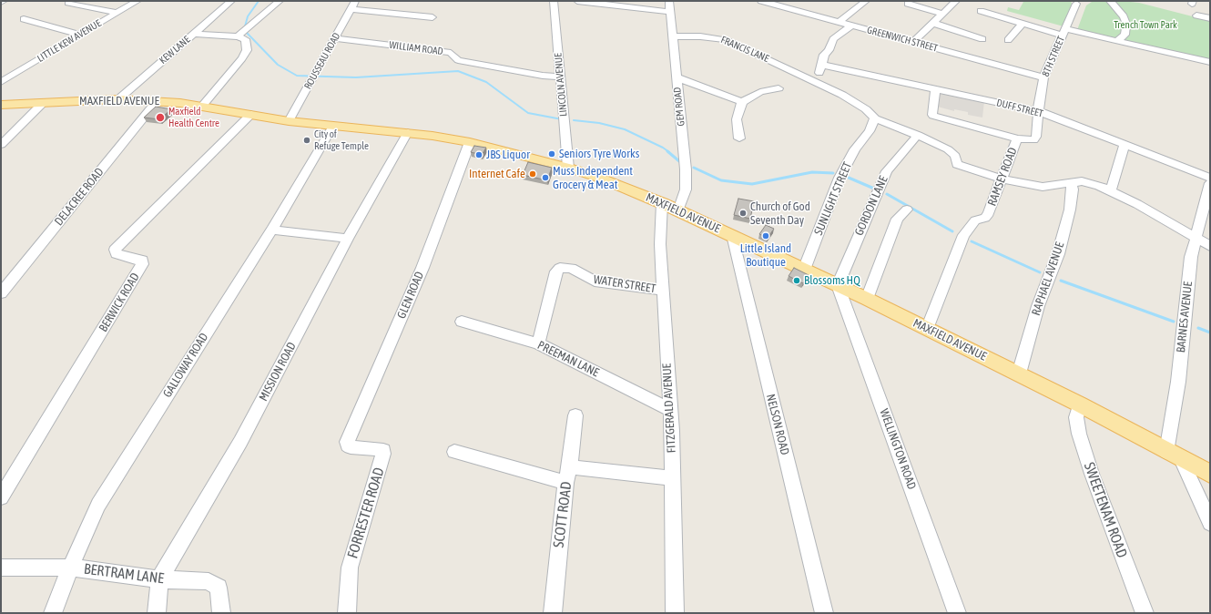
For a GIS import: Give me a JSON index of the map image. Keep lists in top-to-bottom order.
{
  "streets": {
    "main road": ["MAXFIELD AVENUE"],
    "street": [
      "GREENWICH STREET",
      "LITTLE KEW AVENUE",
      "WILLIAM ROAD",
      "FRANCIS LANE",
      "KEW LANE",
      "8TH STREET",
      "ROUSSEAU ROAD",
      "LINCOLN AVENUE",
      "GEM ROAD",
      "DUFF STREET",
      "RAMSEY ROAD",
      "DELACREE ROAD",
      "SUNLIGHT STREET",
      "GORDON LANE",
      "RAPHAEL AVENUE",
      "WATER STREET",
      "GLEN ROAD",
      "BERWICK ROAD",
      "BARNES AVENUE",
      "PREEMAN LANE",
      "GALLOWAY ROAD",
      "MISSION ROAD",
      "FITZGERALD AVENUE",
      "NELSON ROAD",
      "WELLINGTON ROAD",
      "SWEETENAM ROAD",
      "FORRESTER ROAD",
      "SCOTT ROAD",
      "BERTRAM LANE"
    ]
  },
  "crossings": [
    ["GREENWICH STREET", "8TH STREET"],
    ["WILLIAM ROAD", "ROUSSEAU ROAD"],
    ["WILLIAM ROAD", "LINCOLN AVENUE"],
    ["FRANCIS LANE", "GEM ROAD"],
    ["KEW LANE", "MAXFIELD AVENUE"],
    ["8TH STREET", "DUFF STREET"],
    ["8TH STREET", "RAMSEY ROAD"],
    ["ROUSSEAU ROAD", "MAXFIELD AVENUE"],
    ["LINCOLN AVENUE", "MAXFIELD AVENUE"],
    ["MAXFIELD AVENUE", "GEM ROAD"],
    ["MAXFIELD AVENUE", "RAMSEY ROAD"],
    ["MAXFIELD AVENUE", "DELACREE ROAD"],
    ["MAXFIELD AVENUE", "SUNLIGHT STREET"],
    ["MAXFIELD AVENUE", "GORDON LANE"],
    ["MAXFIELD AVENUE", "RAPHAEL AVENUE"],
    ["MAXFIELD AVENUE", "GLEN ROAD"],
    ["MAXFIELD AVENUE", "BERWICK ROAD"],
    ["MAXFIELD AVENUE", "BARNES AVENUE"],
    ["MAXFIELD AVENUE", "GALLOWAY ROAD"],
    ["MAXFIELD AVENUE", "MISSION ROAD"],
    ["MAXFIELD AVENUE", "FITZGERALD AVENUE"],
    ["MAXFIELD AVENUE", "NELSON ROAD"],
    ["MAXFIELD AVENUE", "WELLINGTON ROAD"],
    ["MAXFIELD AVENUE", "SWEETENAM ROAD"],
    ["DUFF STREET", "RAMSEY ROAD"],
    ["GORDON LANE", "WELLINGTON ROAD"],
    ["WATER STREET", "PREEMAN LANE"],
    ["WATER STREET", "FITZGERALD AVENUE"],
    ["GLEN ROAD", "FORRESTER ROAD"],
    ["PREEMAN LANE", "FITZGERALD AVENUE"],
    ["GALLOWAY ROAD", "BERTRAM LANE"],
    ["MISSION ROAD", "BERTRAM LANE"]
  ],
  "parks": ["Trench Town Park"],
  "places": [
    "Maxfield Health Centre",
    "City of Refuge Temple",
    "Seniors Tyre Works",
    "JBS Liquor",
    "Internet Cafe",
    "Muss Independent Grocery & Meat",
    "Church of God Seventh Day",
    "Little Island Boutique",
    "Blossoms HQ"
  ]
}
